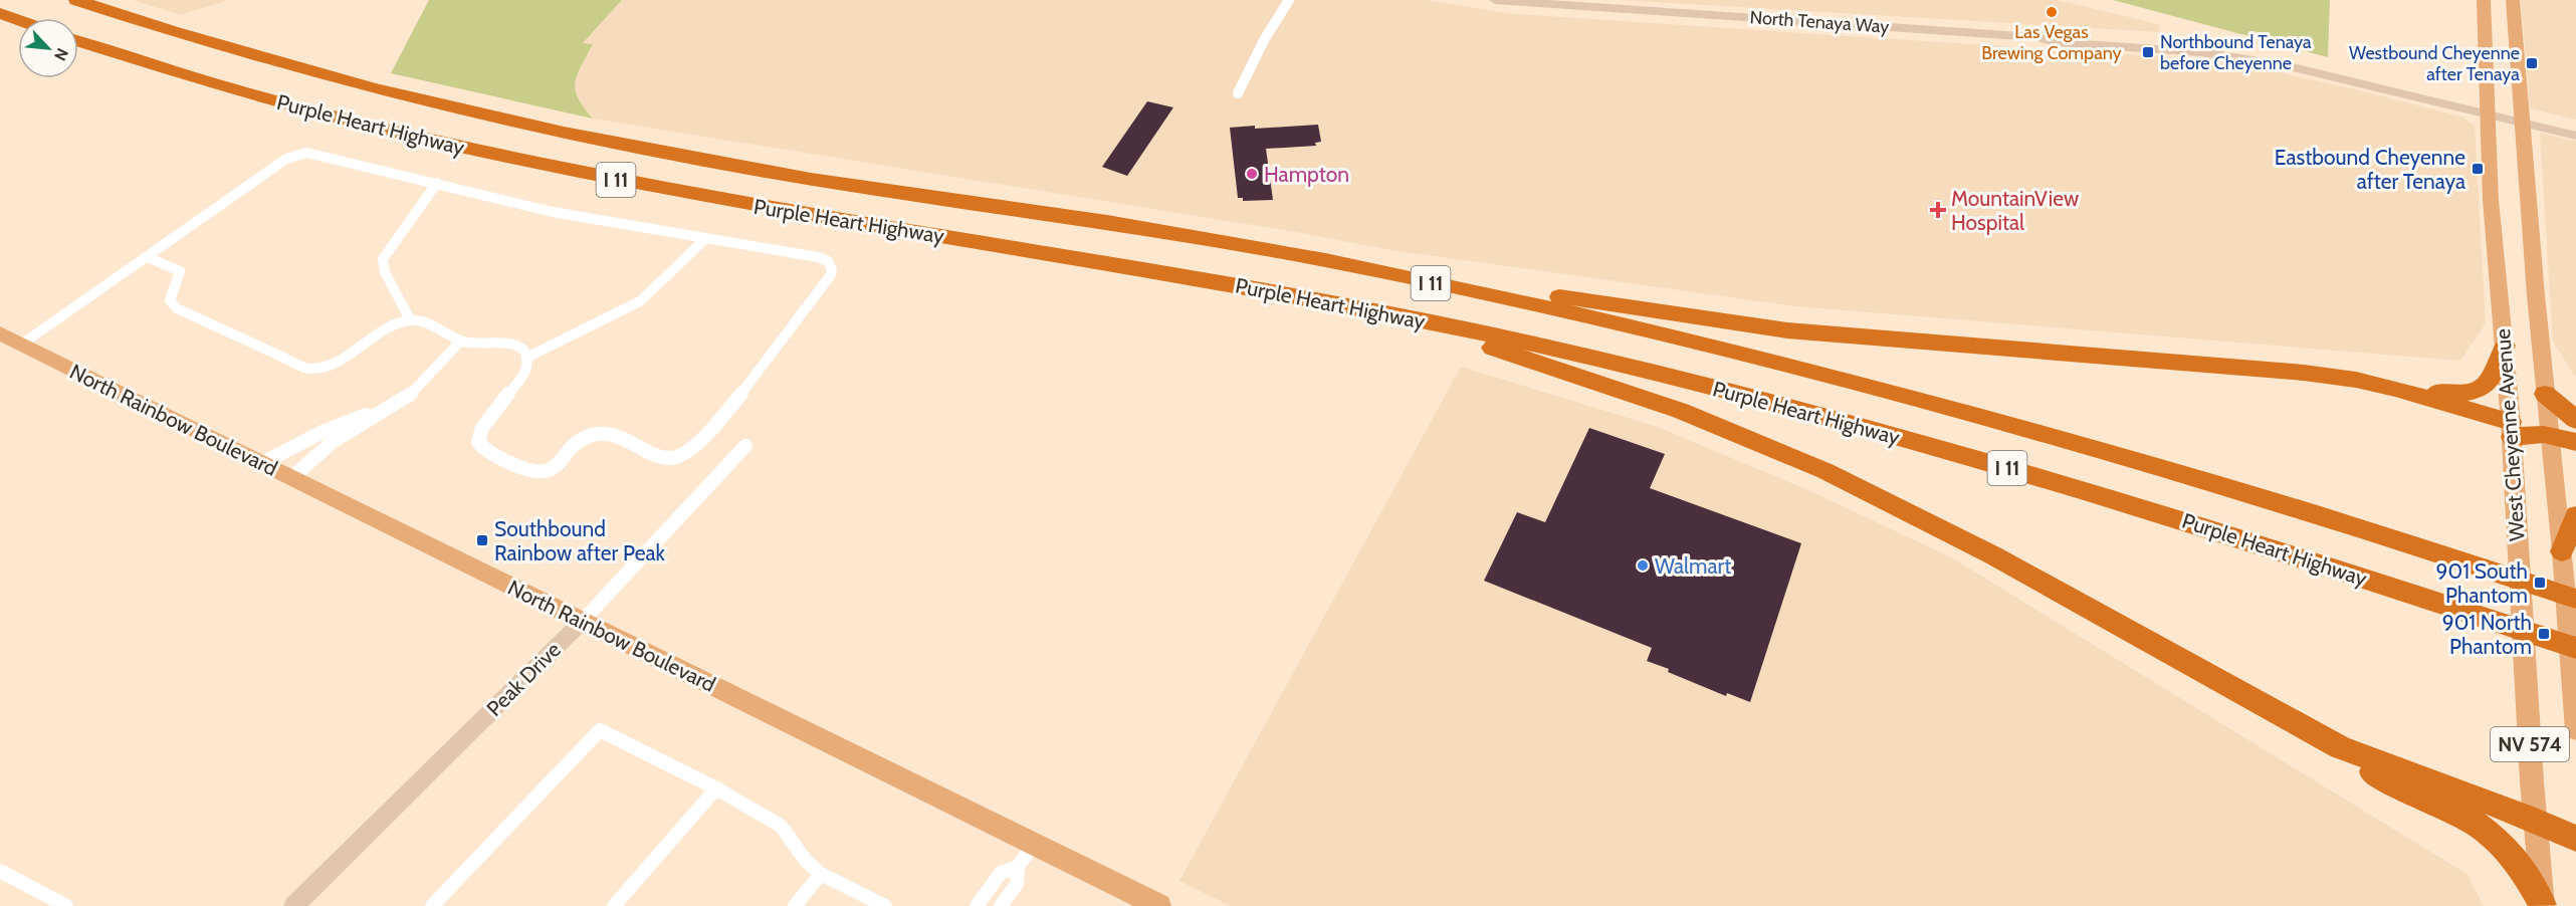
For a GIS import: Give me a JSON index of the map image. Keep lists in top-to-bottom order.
{
  "streets": {
    "highway": ["Purple Heart Highway", "I 11"],
    "main road": [
      "North Tenaya Way",
      "North Rainbow Boulevard",
      "West Cheyenne Avenue",
      "Peak Drive",
      "NV 574"
    ]
  },
  "crossings": [
    ["North Tenaya Way", "West Cheyenne Avenue"],
    ["North Rainbow Boulevard", "Peak Drive"]
  ],
  "places": {
    "other": ["Las Vegas Brewing Company", "Hampton", "Walmart"],
    "transit": [
      "Northbound Tenaya before Cheyenne",
      "Westbound Cheyenne after Tenaya",
      "Eastbound Cheyenne after Tenaya",
      "Southbound Rainbow after Peak",
      "901 South Phantom",
      "901 North Phantom"
    ],
    "health": ["MountainView Hospital"]
  },
  "north": "bottom right"
}
